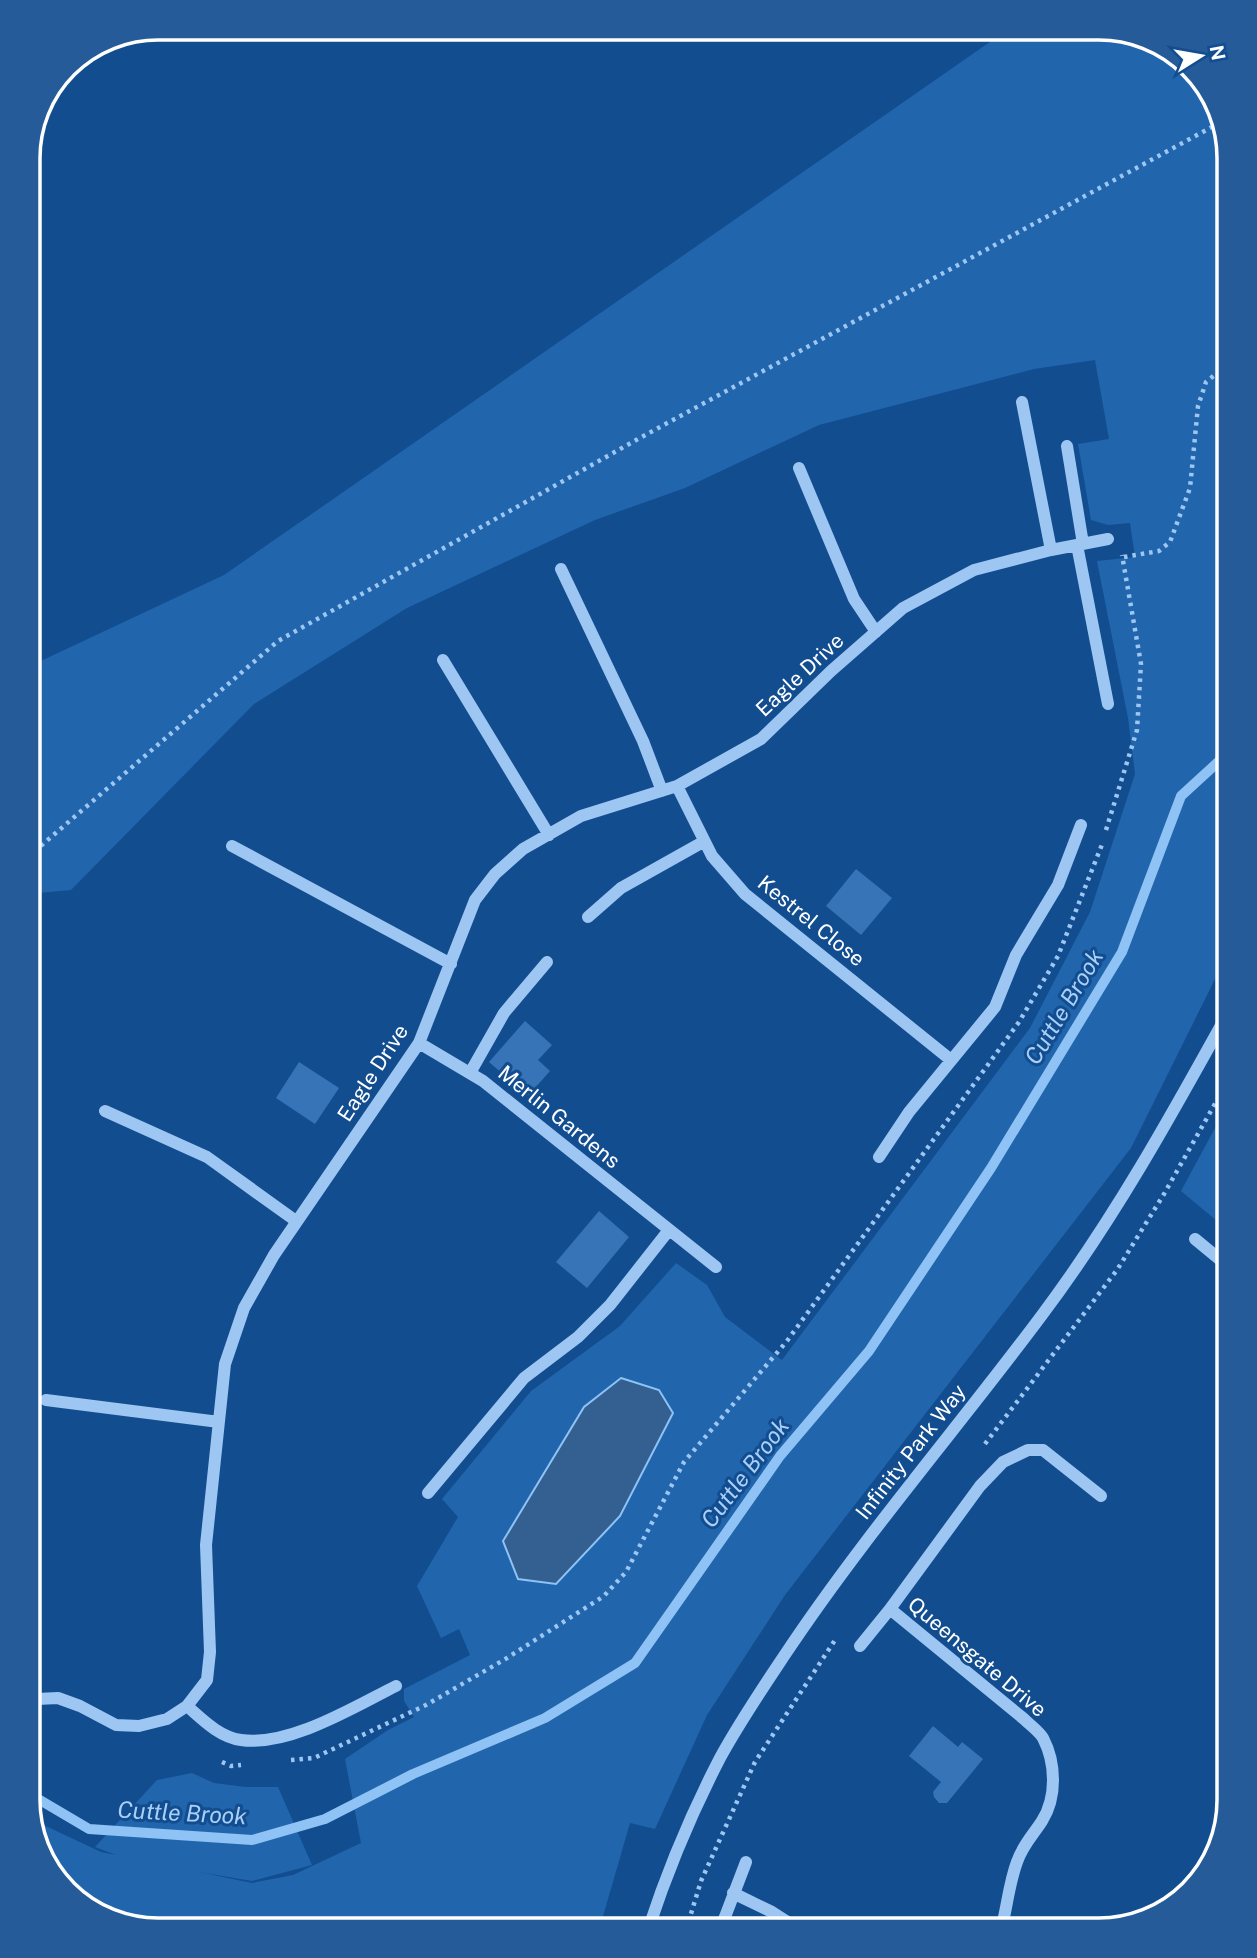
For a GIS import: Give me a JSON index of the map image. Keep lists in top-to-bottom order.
{
  "streets": {
    "street": [
      "Eagle Drive",
      "Kestrel Close",
      "Merlin Gardens",
      "Infinity Park Way",
      "Queensgate Drive"
    ]
  },
  "crossings": [
    ["Eagle Drive", "Kestrel Close"],
    ["Eagle Drive", "Merlin Gardens"]
  ],
  "water": ["Cuttle Brook"],
  "north": "right"
}
